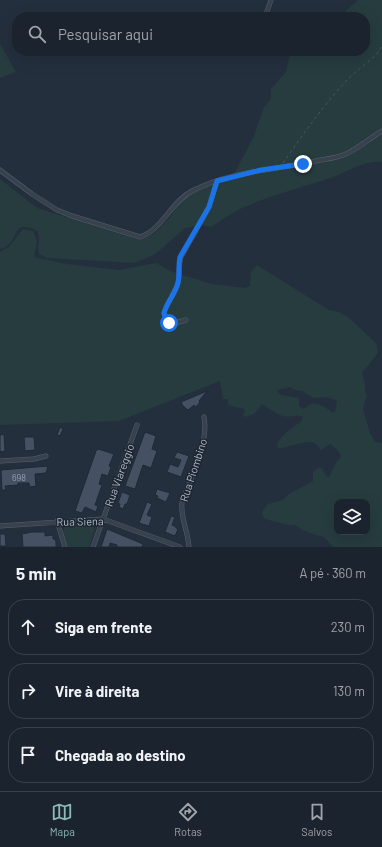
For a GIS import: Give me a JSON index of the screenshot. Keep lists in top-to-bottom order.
{
  "streets": {
    "street": ["Rua Piombino", "Rua Viareggio", "Rua Siena"]
  },
  "crossings": [
    ["Rua Viareggio", "Rua Siena"]
  ],
  "house_numbers": ["698"],
  "page": {
    "search": "Pesquisar aqui",
    "heading": ["5 min", "A pé · 360 m"],
    "list": [
      ["Siga em frente", "230 m"],
      ["Vire à direita", "130 m"],
      "Chegada ao destino"
    ],
    "nav": ["Mapa", "Rotas", "Salvos"]
  }
}
